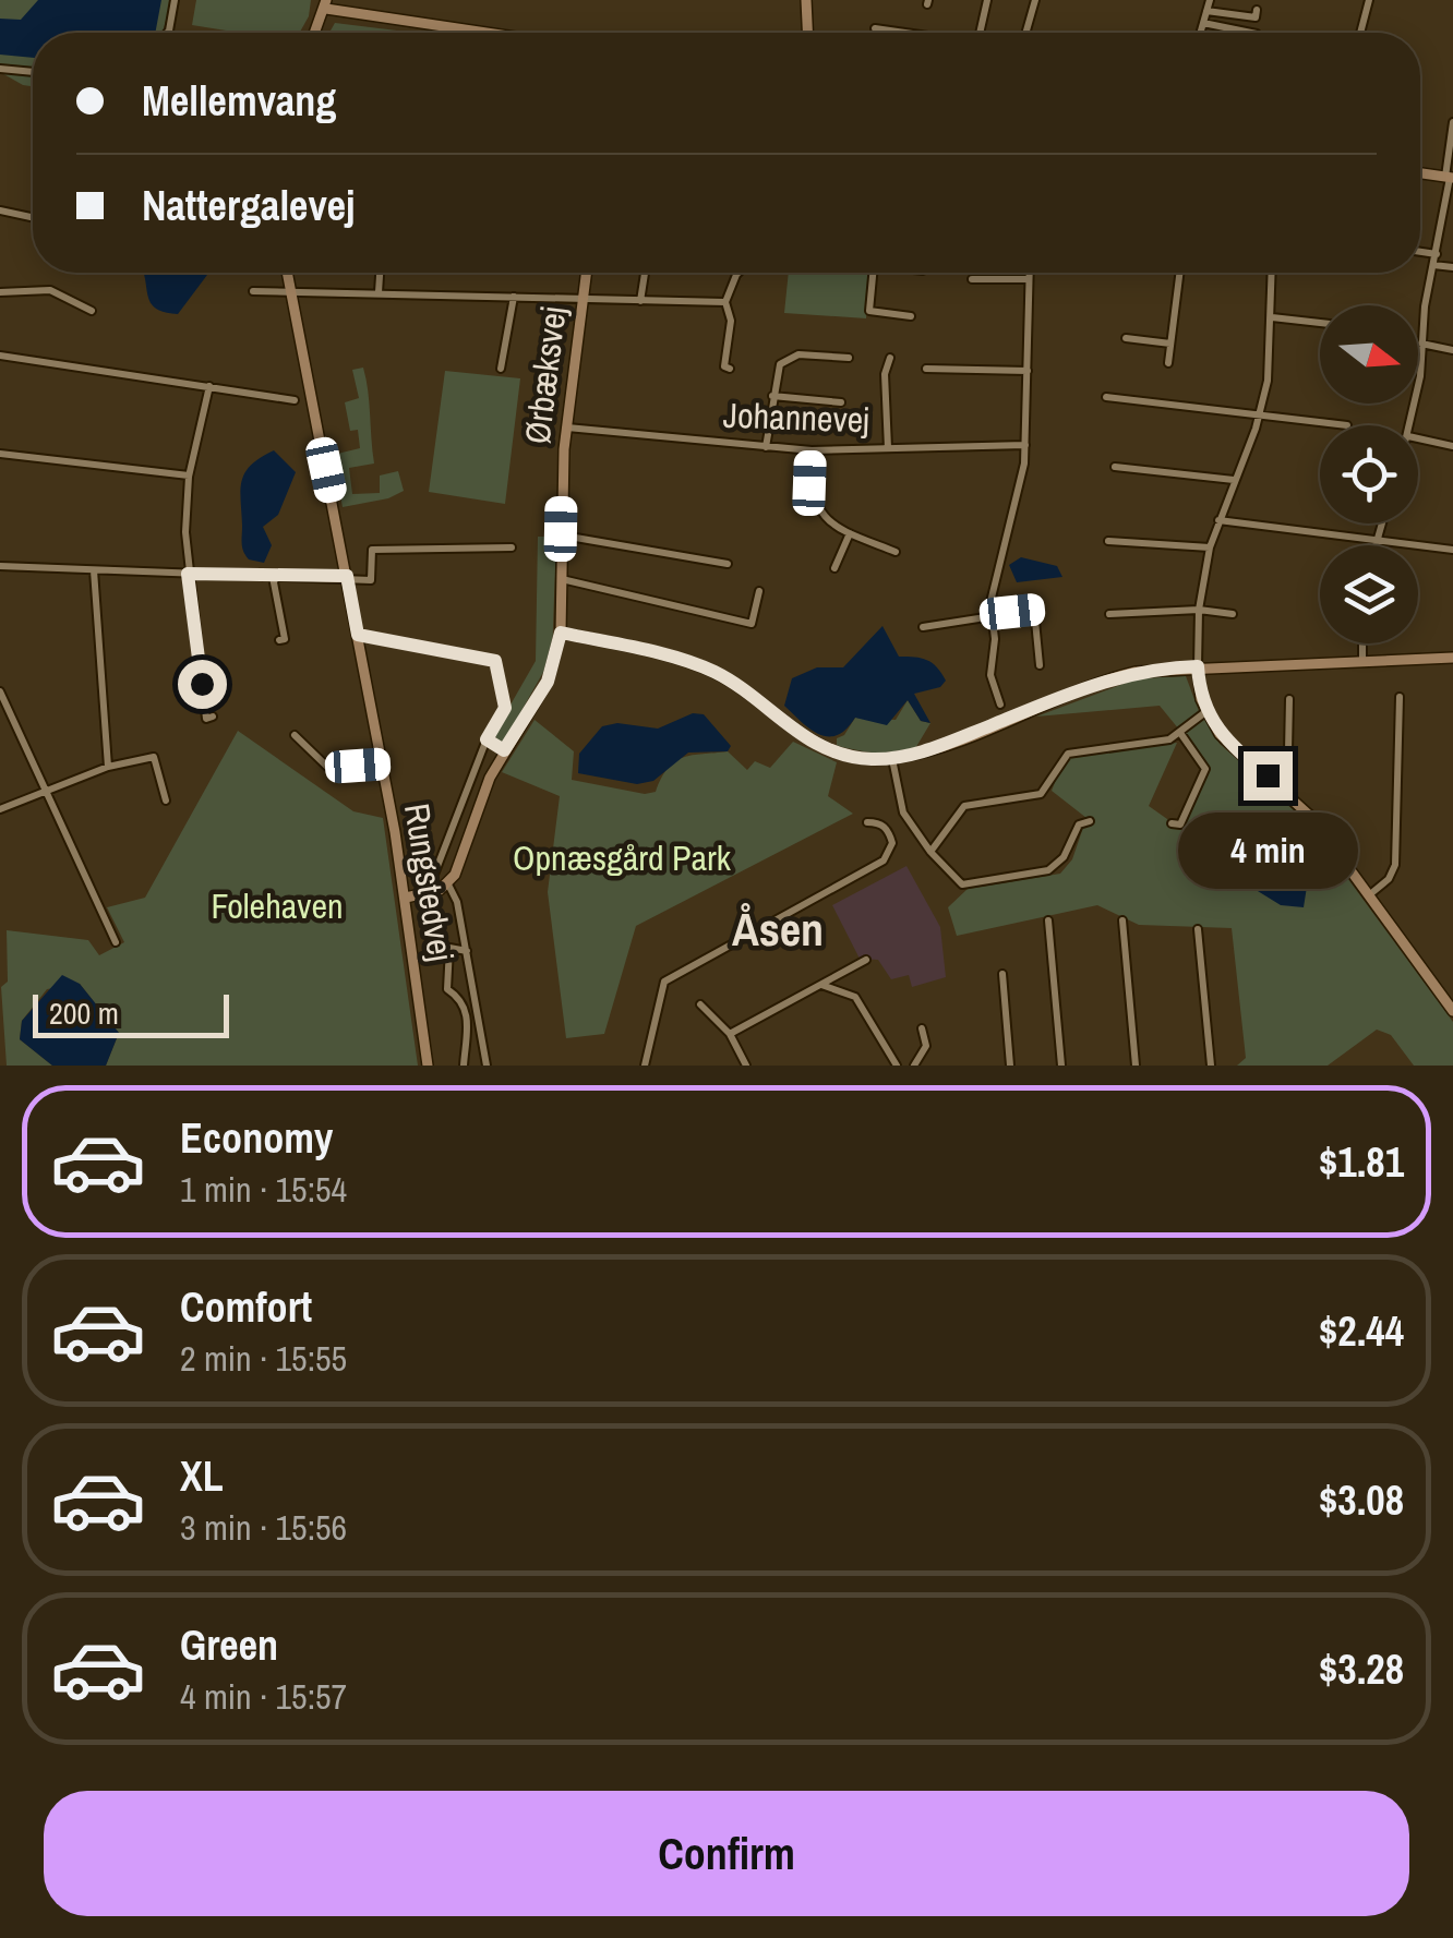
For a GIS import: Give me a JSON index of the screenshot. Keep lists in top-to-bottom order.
{
  "streets": {
    "street": ["Ørbæksvej", "Johannevej", "Rungstedvej"]
  },
  "crossings": [
    ["Ørbæksvej", "Johannevej"]
  ],
  "districts": ["Åsen"],
  "parks": ["Opnæsgård Park", "Folehaven"],
  "scale_bar": "200 m",
  "north": "right",
  "page": {
    "banner": ["Mellemvang", "Nattergalevej"],
    "bubble": "4 min",
    "scale": "200 m",
    "list": [
      {
        "name": "Economy",
        "note": "1 min · 15:54",
        "value": "$1.81"
      },
      {
        "name": "Comfort",
        "note": "2 min · 15:55",
        "value": "$2.44"
      },
      {
        "name": "XL",
        "note": "3 min · 15:56",
        "value": "$3.08"
      },
      {
        "name": "Green",
        "note": "4 min · 15:57",
        "value": "$3.28"
      }
    ],
    "buttons": "Confirm"
  }
}
